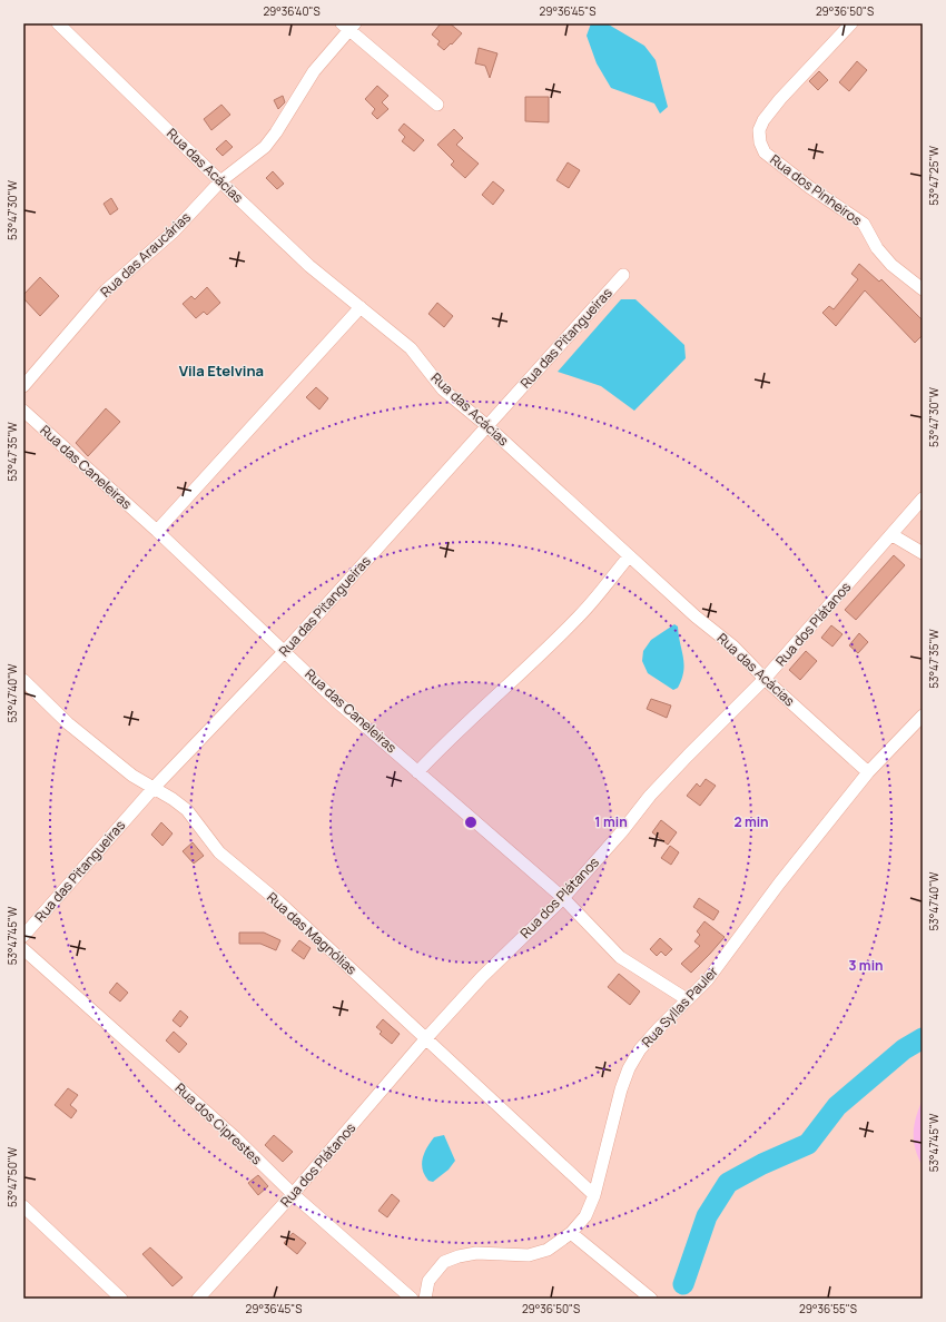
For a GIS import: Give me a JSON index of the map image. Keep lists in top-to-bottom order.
{
  "streets": {
    "street": [
      "Rua das Acácias",
      "Rua dos Pinheiros",
      "Rua das Araucárias",
      "Rua das Pitangueiras",
      "Rua das Caneleiras",
      "Rua dos Plátanos",
      "Rua das Magnólias",
      "Rua Syllas Pauler",
      "Rua dos Ciprestes"
    ]
  },
  "crossings": [
    ["Rua das Acácias", "Rua das Araucárias"],
    ["Rua das Acácias", "Rua das Pitangueiras"],
    ["Rua das Acácias", "Rua dos Plátanos"],
    ["Rua das Acácias", "Rua Syllas Pauler"],
    ["Rua das Pitangueiras", "Rua das Caneleiras"],
    ["Rua das Pitangueiras", "Rua das Magnólias"],
    ["Rua das Caneleiras", "Rua dos Plátanos"],
    ["Rua das Caneleiras", "Rua Syllas Pauler"],
    ["Rua dos Plátanos", "Rua das Magnólias"],
    ["Rua dos Plátanos", "Rua dos Ciprestes"],
    ["Rua das Magnólias", "Rua Syllas Pauler"]
  ],
  "districts": ["Vila Etelvina"],
  "coordinates": [
    "29°36'40\"S",
    "29°36'45\"S",
    "29°36'50\"S",
    "53°47'25\"W",
    "53°47'30\"W",
    "53°47'35\"W",
    "53°47'40\"W",
    "53°47'45\"W",
    "53°47'50\"W",
    "29°36'55\"S"
  ],
  "rings": ["1 min", "2 min", "3 min"]
}
